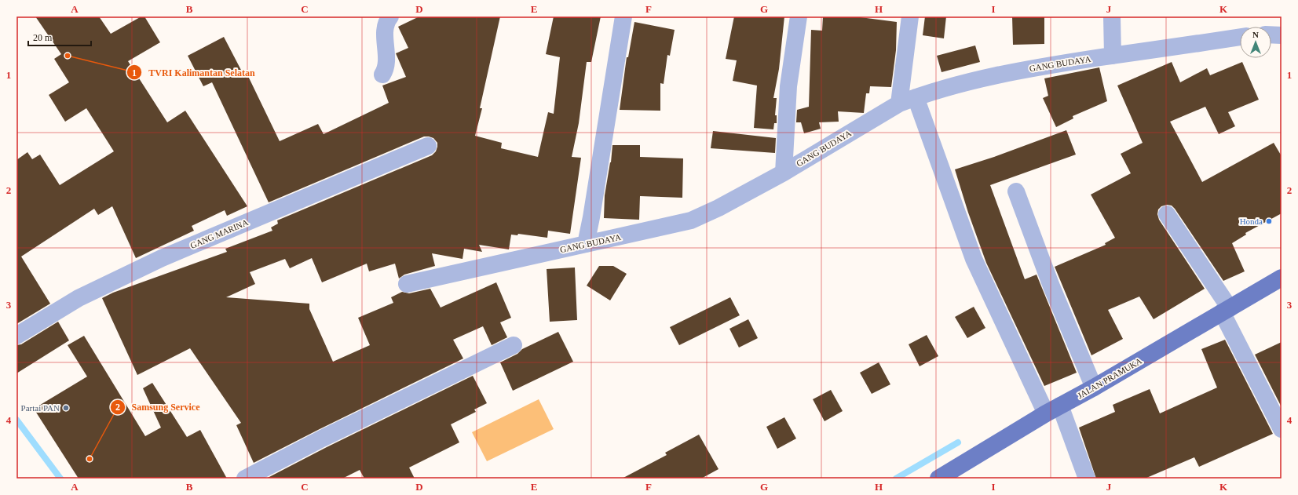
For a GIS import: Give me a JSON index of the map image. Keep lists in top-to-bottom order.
{
  "streets": {
    "main road": ["JALAN PRAMUKA"],
    "street": ["GANG BUDAYA", "GANG MARINA"]
  },
  "places": [
    "TVRI Kalimantan Selatan",
    "Honda",
    "Partai PAN",
    "Samsung Service"
  ],
  "scale_bar": "20 m",
  "north": "top",
  "grid": {
    "columns": [
      "A",
      "B",
      "C",
      "D",
      "E",
      "F",
      "G",
      "H",
      "I",
      "J",
      "K"
    ],
    "rows": [
      "1",
      "2",
      "3",
      "4"
    ]
  }
}
